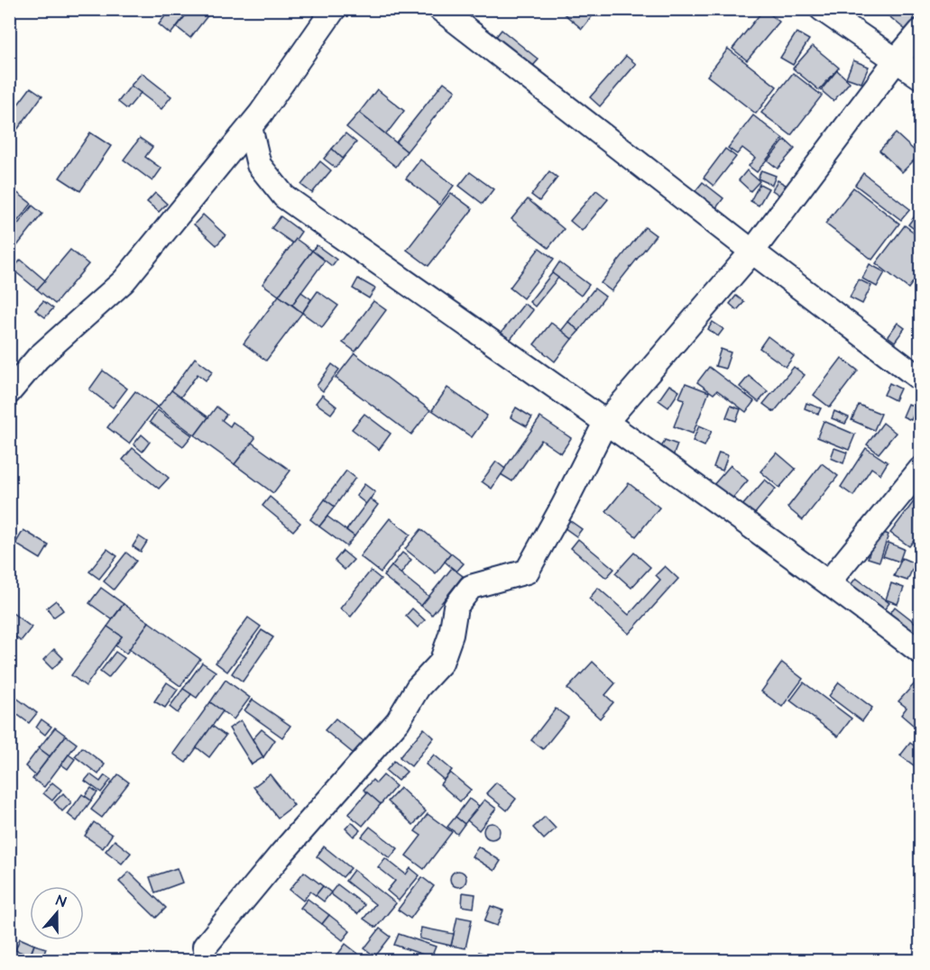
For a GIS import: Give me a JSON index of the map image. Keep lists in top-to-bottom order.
{
  "north": "top"
}
